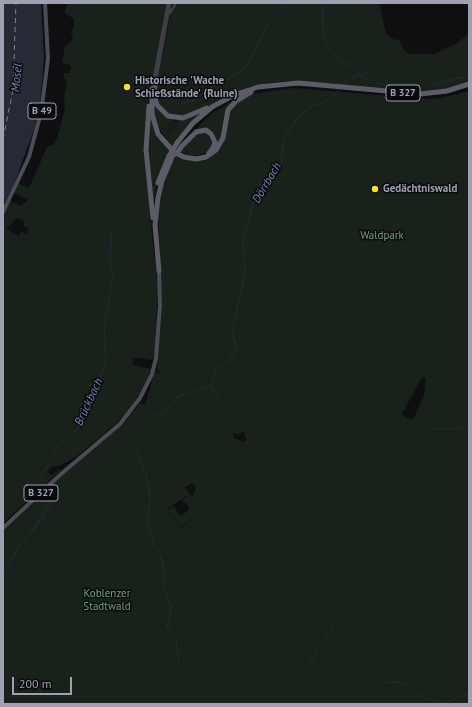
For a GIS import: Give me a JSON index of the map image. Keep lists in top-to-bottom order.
{
  "streets": {
    "highway": ["B 327"],
    "main road": ["B 49"]
  },
  "water": ["Mosel", "Dörrbach", "Brückbach"],
  "parks": ["Waldpark", "Koblenzer Stadtwald"],
  "places": ["Historische 'Wache Schießstände' (Ruine)", "Gedächtniswald"],
  "scale_bar": "200 m"
}
